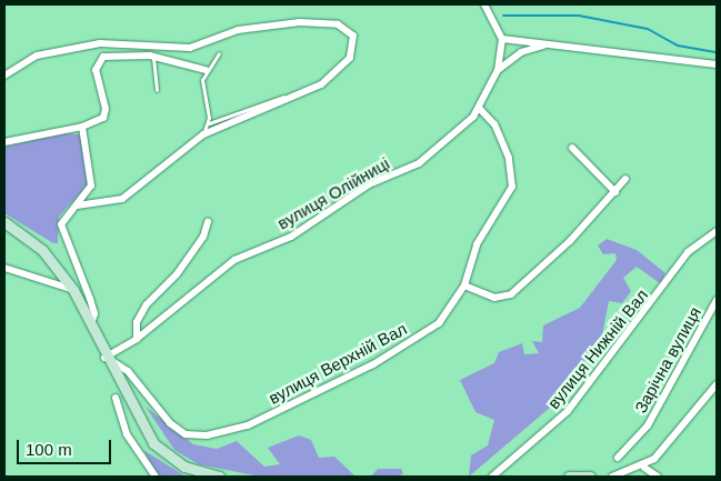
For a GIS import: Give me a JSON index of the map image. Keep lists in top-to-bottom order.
{
  "streets": {
    "street": [
      "вулиця Олійниці",
      "вулиця Нижній Вал",
      "Зарічна вулиця",
      "вулиця Верхній Вал"
    ]
  },
  "crossings": [
    ["вулиця Олійниці", "вулиця Верхній Вал"]
  ],
  "scale_bar": "100 m"
}
